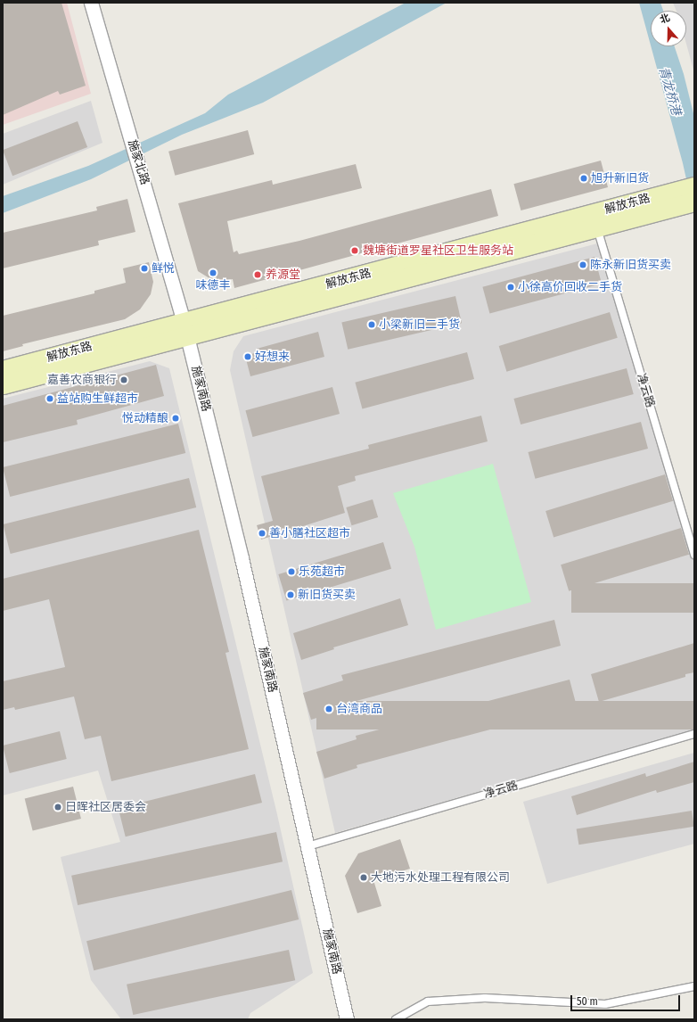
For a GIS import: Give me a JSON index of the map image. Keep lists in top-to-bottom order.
{
  "streets": {
    "main road": ["解放东路"],
    "street": ["施家北路", "施家南路"],
    "lane": ["净云路"]
  },
  "crossings": [
    ["施家北路", "解放东路"],
    ["施家北路", "施家南路"],
    ["解放东路", "施家南路"],
    ["解放东路", "净云路"],
    ["施家南路", "净云路"]
  ],
  "water": ["青龙桥港"],
  "places": [
    "旭升新旧货",
    "魏塘街道罗星社区卫生服务站",
    "陈永新旧货买卖",
    "鲜悦",
    "味德丰",
    "养源堂",
    "小徐高价回收二手货",
    "小梁新旧二手货",
    "好想来",
    "嘉善农商银行",
    "益站购生鲜超市",
    "悦动精酿",
    "善小膳社区超市",
    "乐苑超市",
    "新旧货买卖",
    "台湾商品",
    "日晖社区居委会",
    "大地污水处理工程有限公司"
  ],
  "scale_bar": "50 m",
  "north": "top"
}
